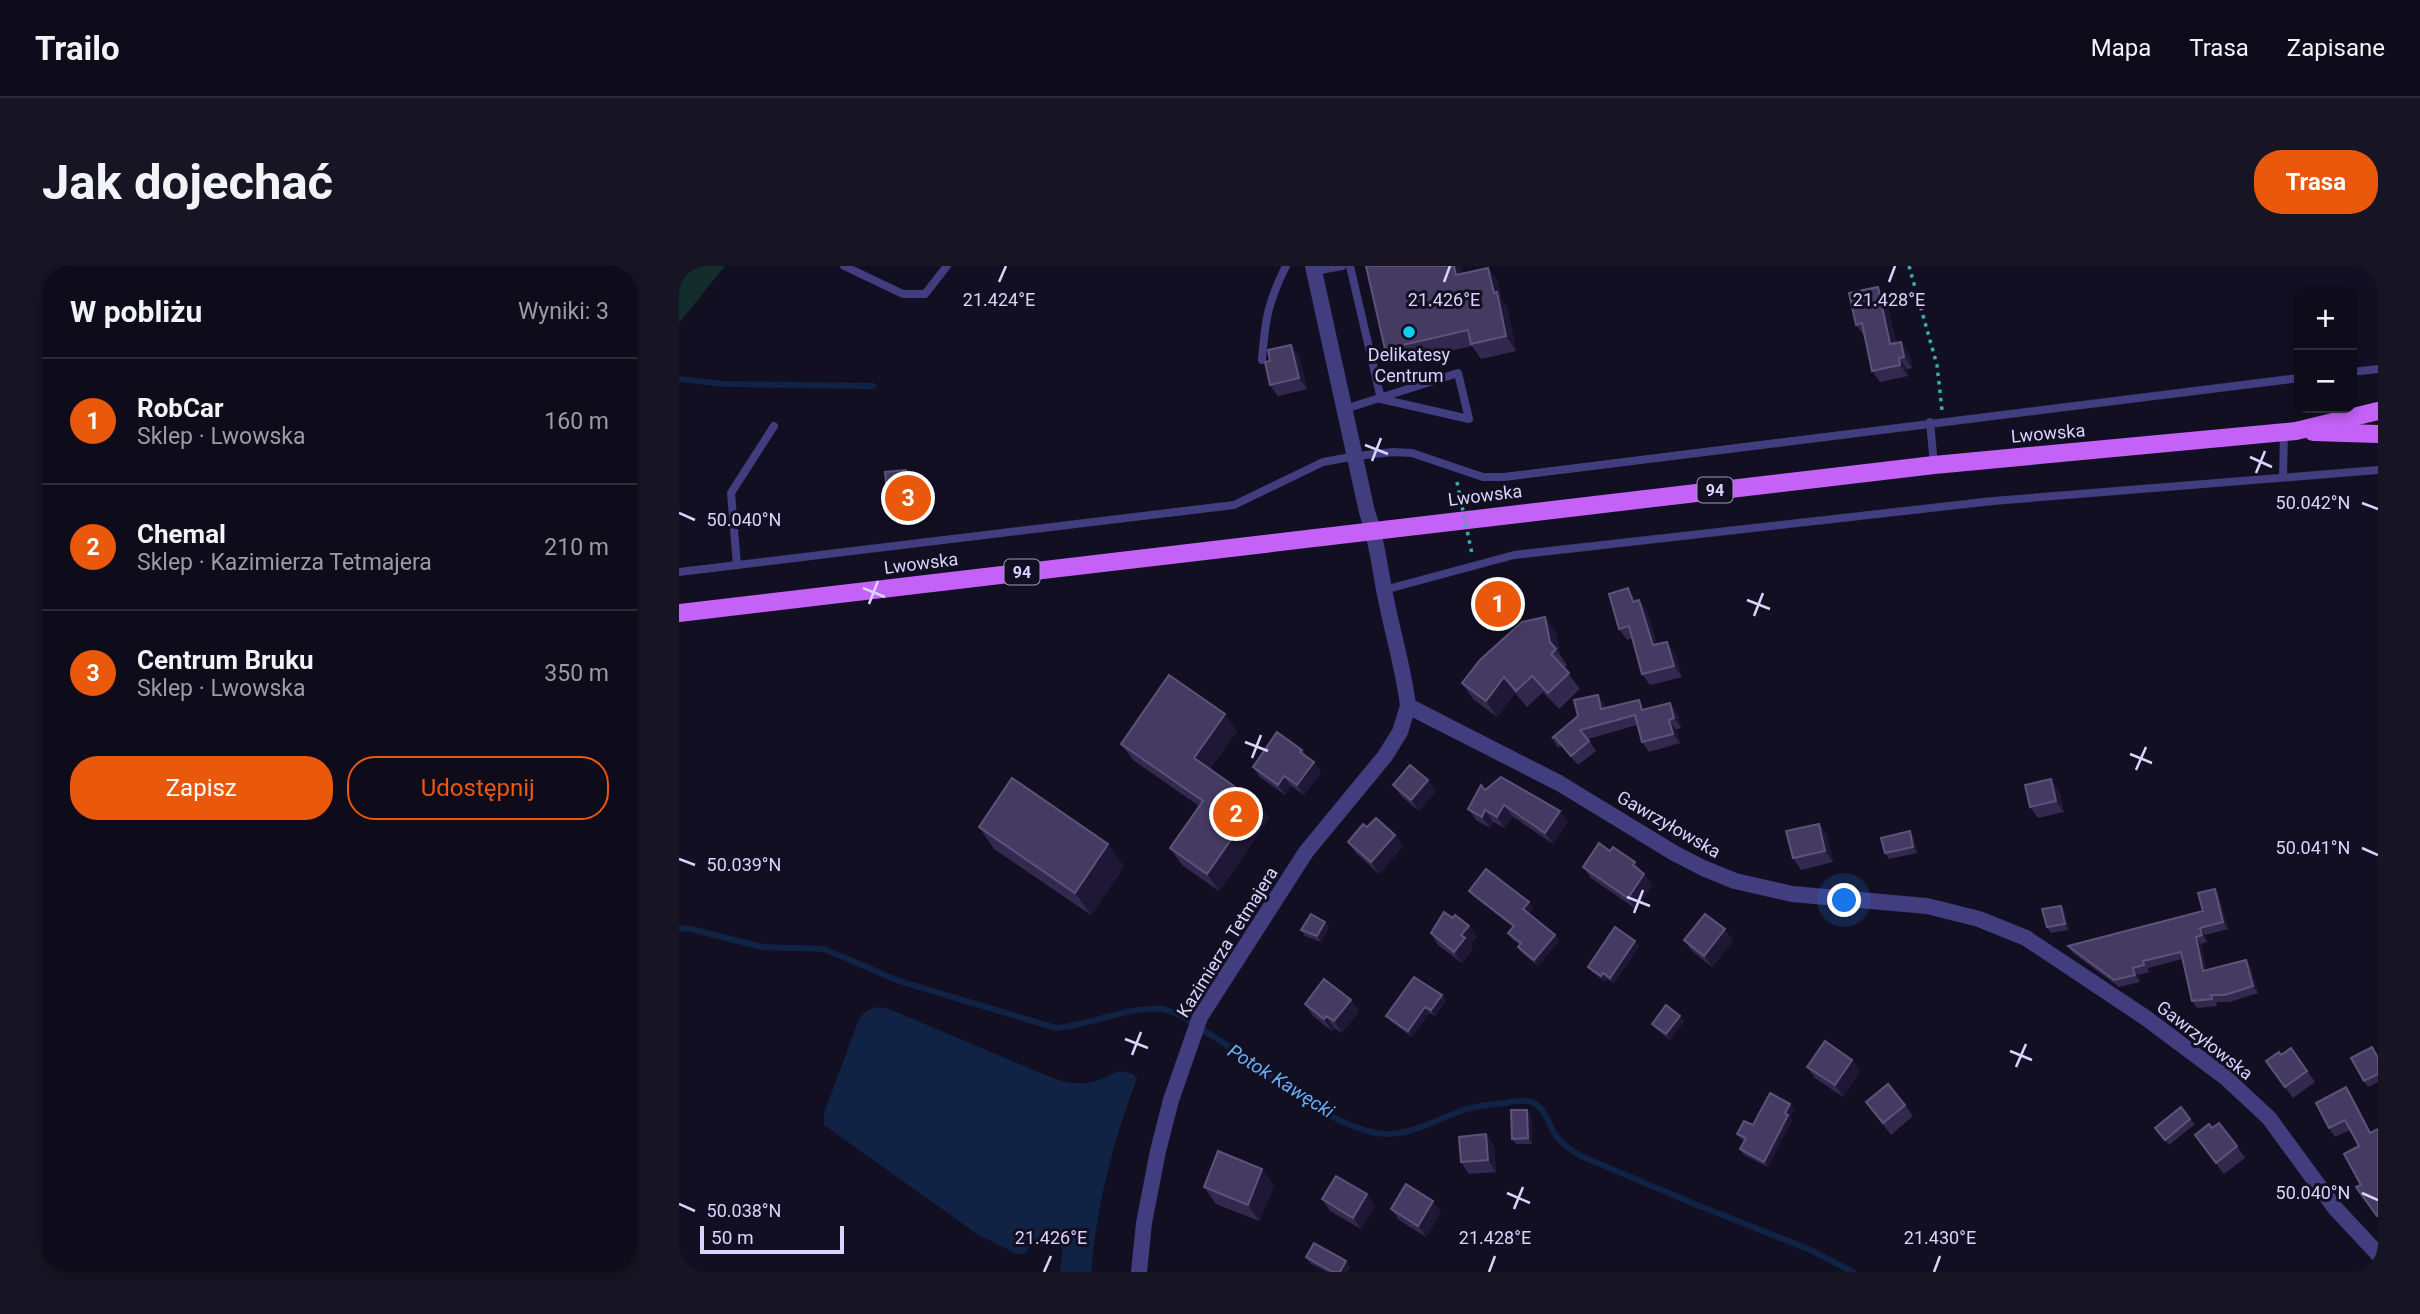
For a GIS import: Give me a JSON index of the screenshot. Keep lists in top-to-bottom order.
{
  "streets": {
    "main road": ["Lwowska", "94"],
    "street": ["Gawrzyłowska", "Kazimierza Tetmajera"]
  },
  "crossings": [
    ["Gawrzyłowska", "Kazimierza Tetmajera"]
  ],
  "water": ["Potok Kawęcki"],
  "places": ["Delikatesy Centrum"],
  "scale_bar": "50 m",
  "page": {
    "header": "Trailo",
    "nav": ["Mapa", "Trasa", "Zapisane"],
    "buttons": [
      "Trasa",
      ["Zapisz", "Udostępnij"]
    ],
    "title": "Jak dojechać",
    "heading": ["W pobliżu", "Wyniki: 3"],
    "map_buttons": ["+", "−"],
    "list": [
      {
        "mark": "1",
        "name": "RobCar",
        "note": "Sklep · Lwowska",
        "value": "160 m"
      },
      {
        "mark": "2",
        "name": "Chemal",
        "note": "Sklep · Kazimierza Tetmajera",
        "value": "210 m"
      },
      {
        "mark": "3",
        "name": "Centrum Bruku",
        "note": "Sklep · Lwowska",
        "value": "350 m"
      }
    ],
    "pins": ["3", "1", "2"],
    "scale": "50 m"
  },
  "coordinates": [
    "21.424°E",
    "21.426°E",
    "21.428°E",
    "50.042°N",
    "50.040°N",
    "50.041°N",
    "50.039°N",
    "50.038°N",
    "21.430°E"
  ]
}
